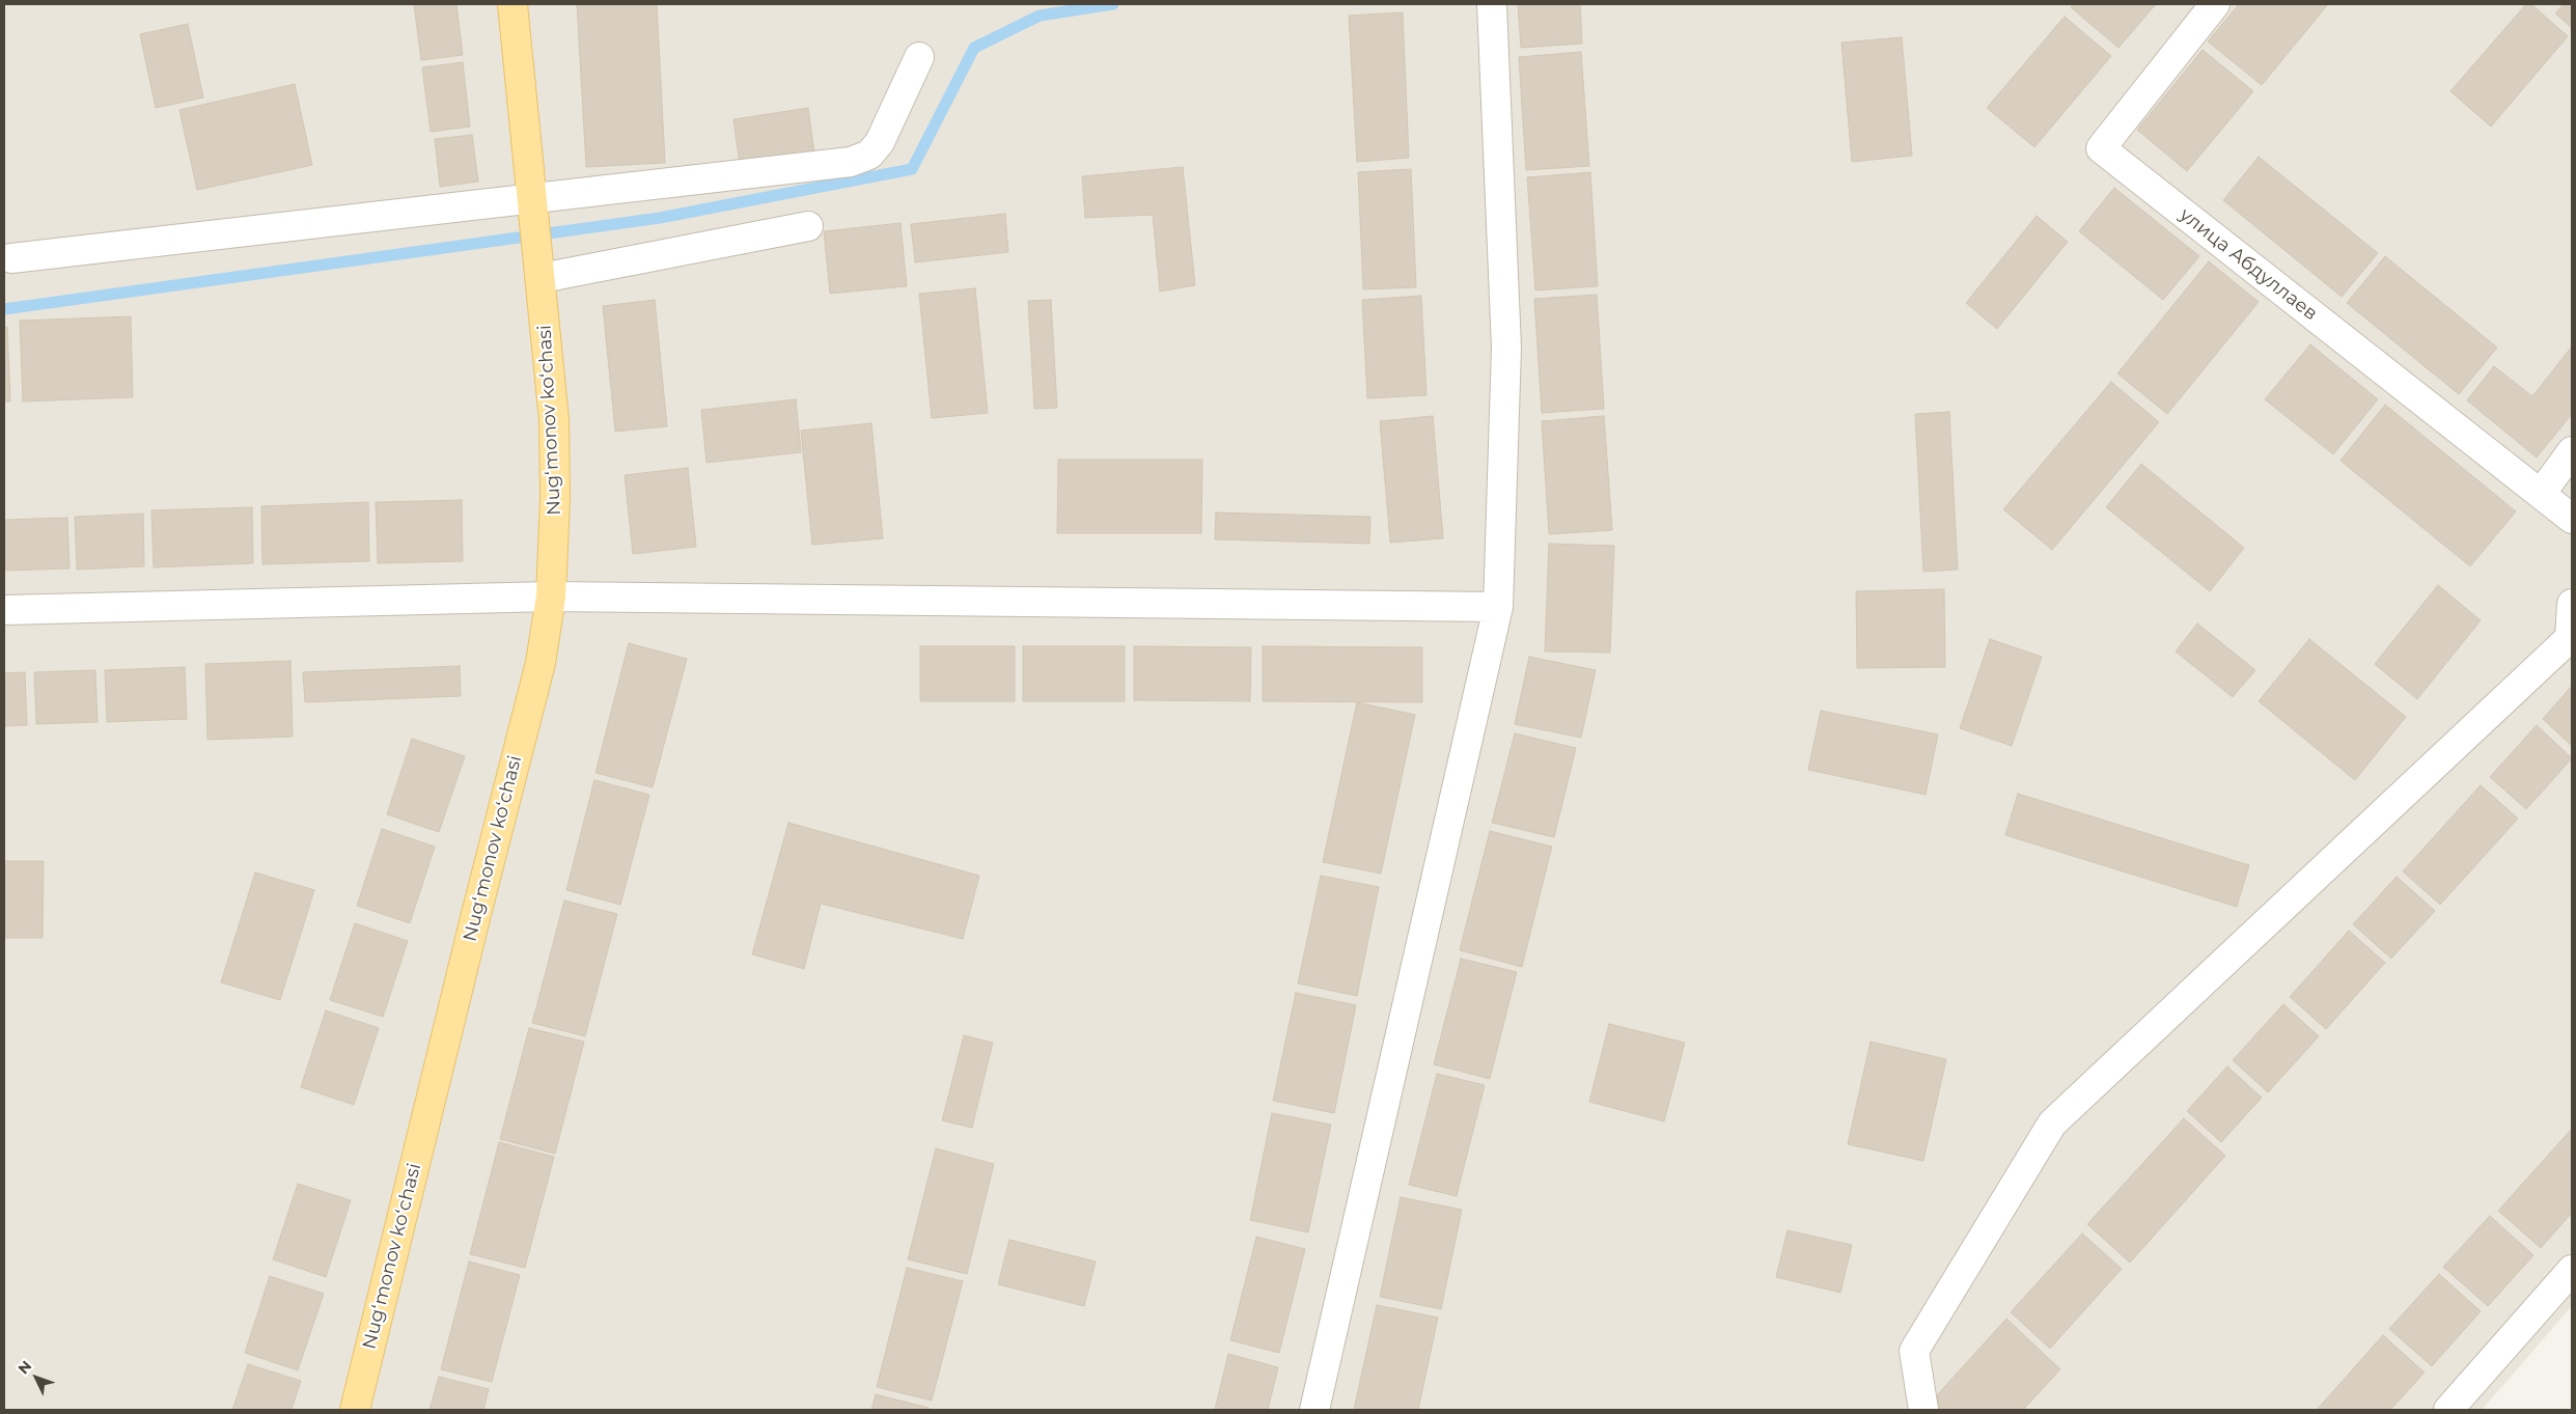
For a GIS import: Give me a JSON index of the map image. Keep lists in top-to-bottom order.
{
  "streets": {
    "main road": ["Nugʻmonov koʻchasi"],
    "street": ["улица Абдуллаев"]
  },
  "north": "top left"
}
